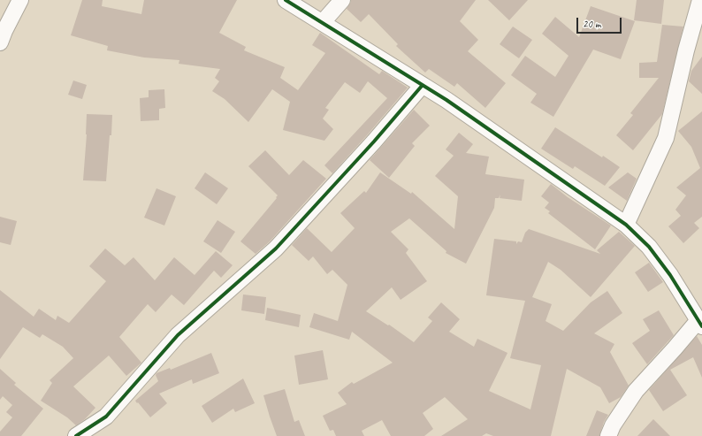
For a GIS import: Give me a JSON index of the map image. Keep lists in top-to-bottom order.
{
  "scale_bar": "20 m"
}
